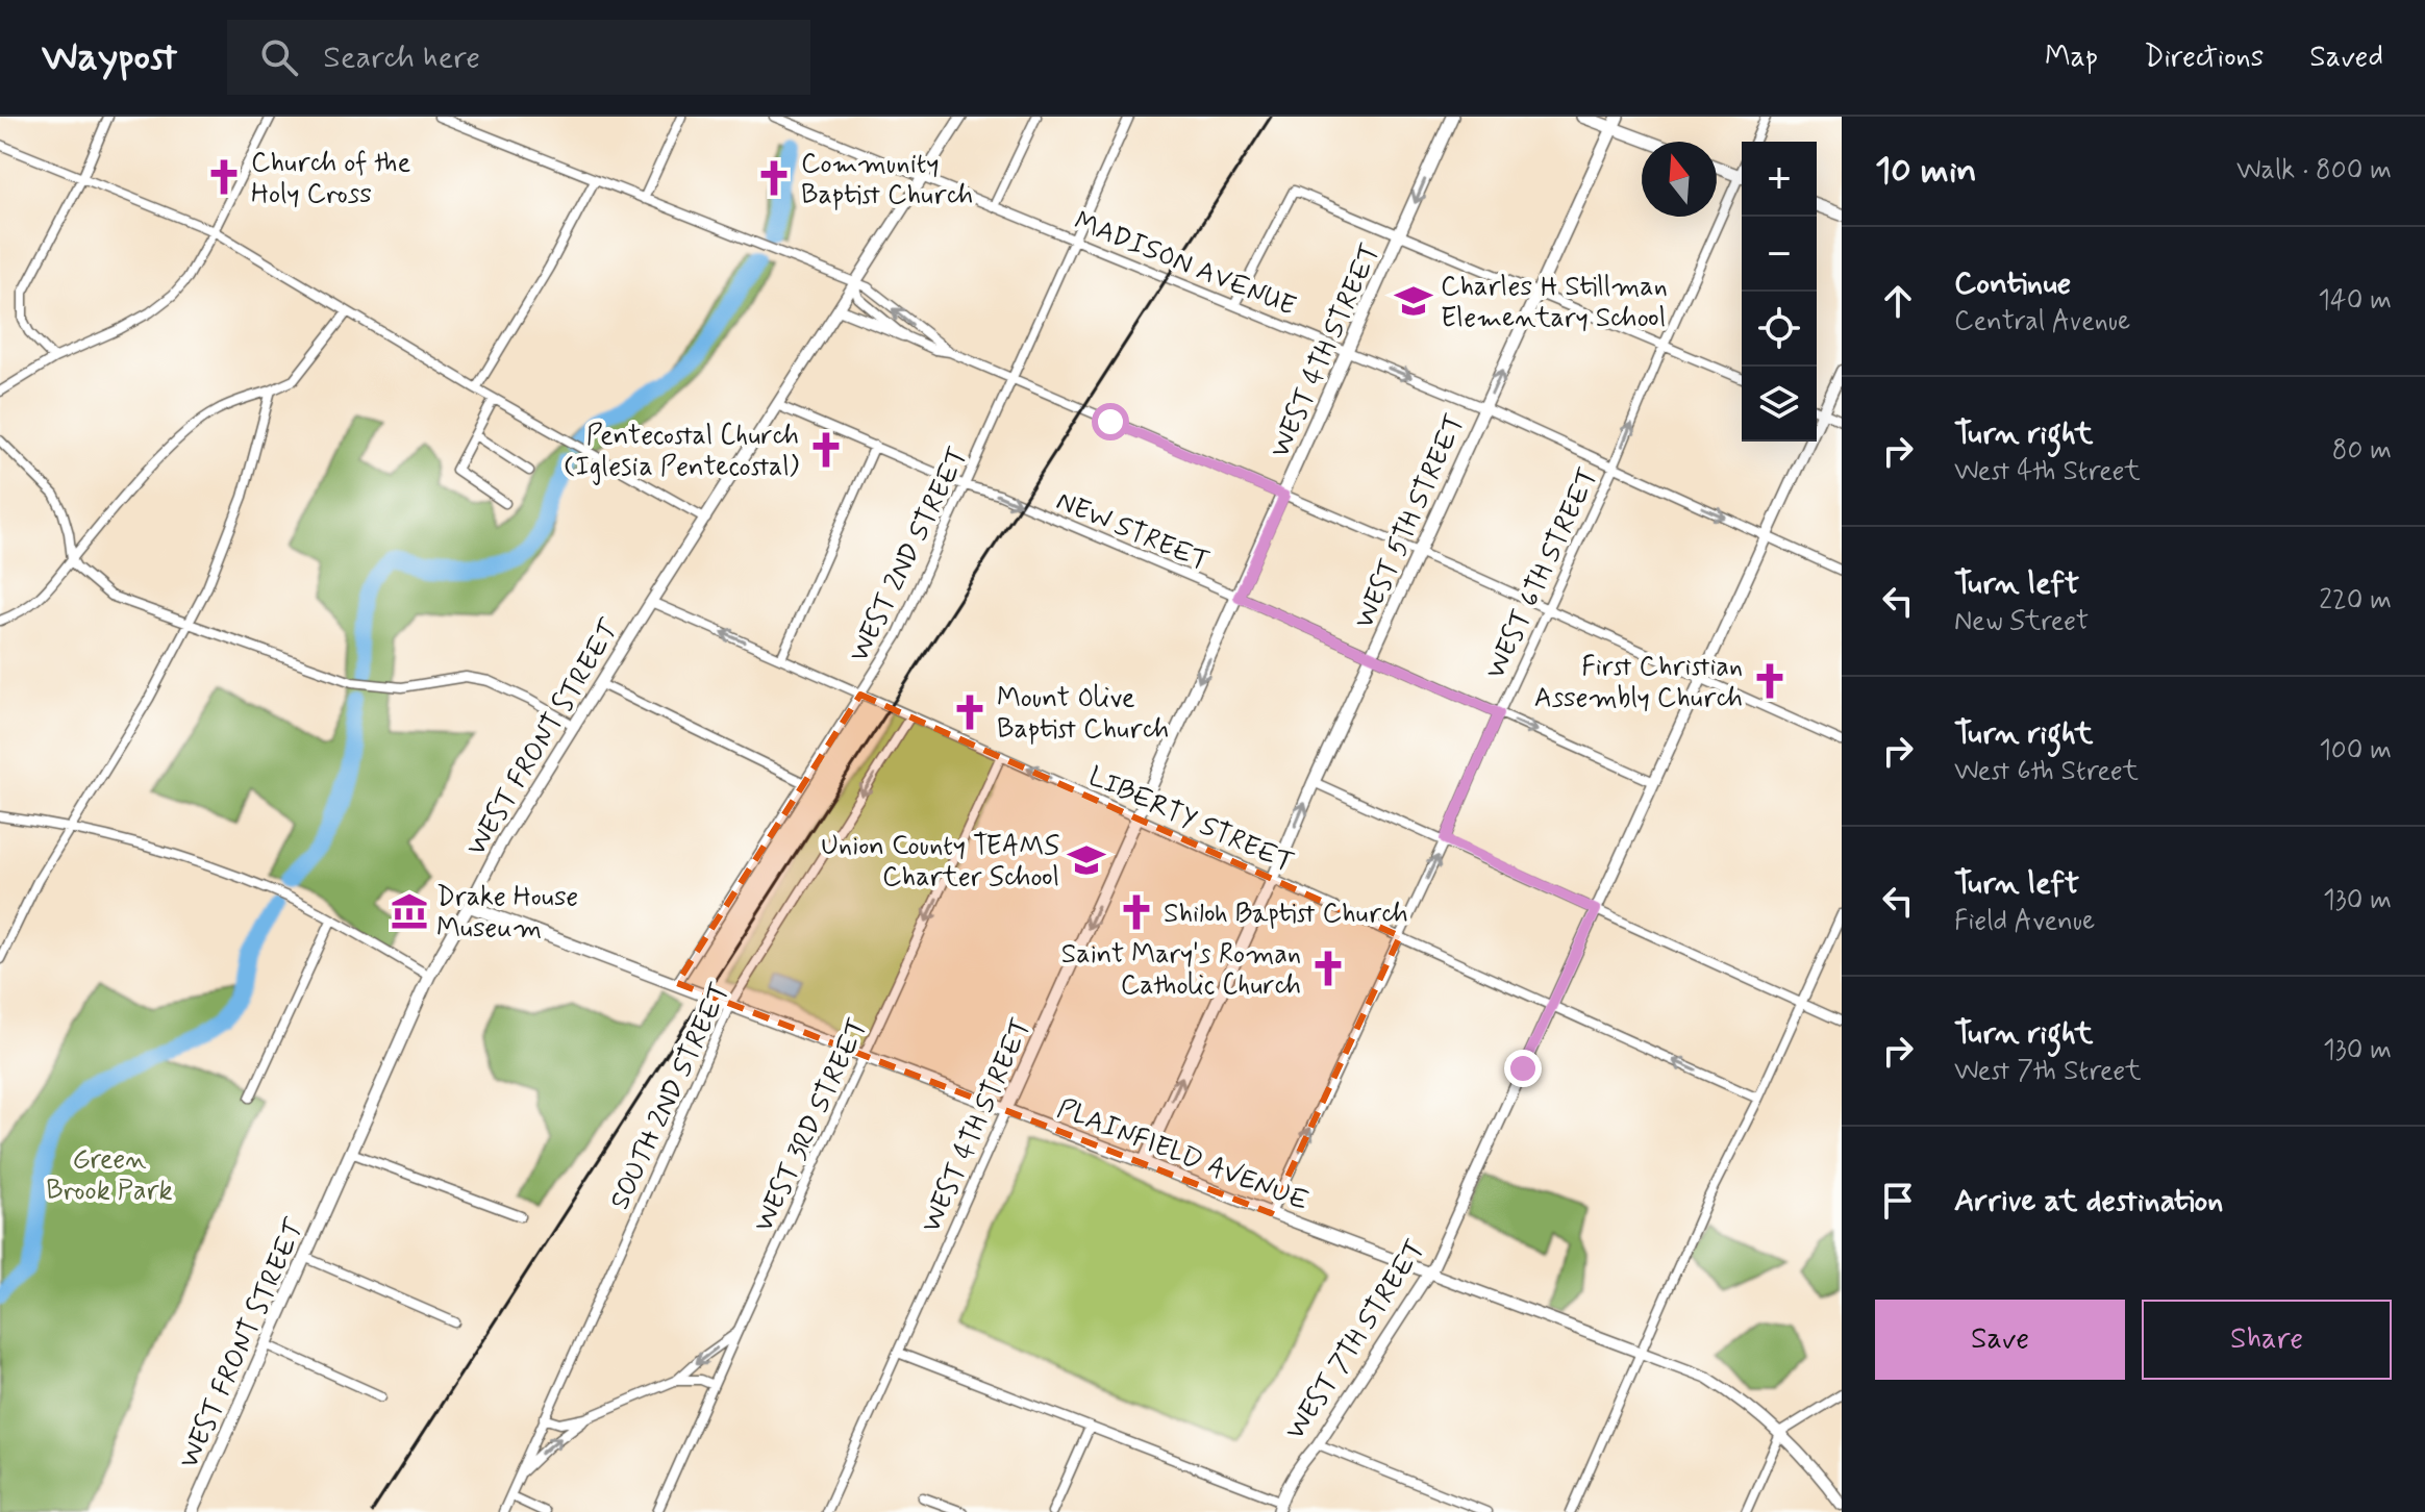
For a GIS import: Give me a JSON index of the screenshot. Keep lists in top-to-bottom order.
{
  "streets": {
    "main road": [
      "WEST 4TH STREET",
      "WEST 5TH STREET",
      "WEST FRONT STREET",
      "PLAINFIELD AVENUE"
    ],
    "street": [
      "MADISON AVENUE",
      "NEW STREET",
      "WEST 2ND STREET",
      "WEST 6TH STREET",
      "LIBERTY STREET",
      "SOUTH 2ND STREET",
      "WEST 3RD STREET",
      "WEST 7TH STREET"
    ]
  },
  "crossings": [
    ["MADISON AVENUE", "WEST 4TH STREET"],
    ["MADISON AVENUE", "WEST 5TH STREET"],
    ["MADISON AVENUE", "WEST 2ND STREET"],
    ["MADISON AVENUE", "WEST 6TH STREET"],
    ["MADISON AVENUE", "WEST FRONT STREET"],
    ["MADISON AVENUE", "WEST 7TH STREET"],
    ["WEST 4TH STREET", "NEW STREET"],
    ["WEST 4TH STREET", "LIBERTY STREET"],
    ["WEST 4TH STREET", "PLAINFIELD AVENUE"],
    ["WEST 5TH STREET", "NEW STREET"],
    ["WEST 5TH STREET", "LIBERTY STREET"],
    ["WEST 5TH STREET", "PLAINFIELD AVENUE"],
    ["NEW STREET", "WEST 2ND STREET"],
    ["NEW STREET", "WEST 6TH STREET"],
    ["NEW STREET", "WEST FRONT STREET"],
    ["NEW STREET", "WEST 7TH STREET"],
    ["WEST 2ND STREET", "LIBERTY STREET"],
    ["WEST 2ND STREET", "PLAINFIELD AVENUE"],
    ["WEST 6TH STREET", "LIBERTY STREET"],
    ["WEST 6TH STREET", "PLAINFIELD AVENUE"],
    ["WEST FRONT STREET", "LIBERTY STREET"],
    ["WEST FRONT STREET", "PLAINFIELD AVENUE"],
    ["LIBERTY STREET", "SOUTH 2ND STREET"],
    ["LIBERTY STREET", "WEST 3RD STREET"],
    ["LIBERTY STREET", "WEST 7TH STREET"],
    ["SOUTH 2ND STREET", "PLAINFIELD AVENUE"],
    ["WEST 3RD STREET", "PLAINFIELD AVENUE"],
    ["PLAINFIELD AVENUE", "WEST 7TH STREET"]
  ],
  "one_way": [
    "WEST 4TH STREET",
    "WEST 5TH STREET",
    "NEW STREET",
    "WEST 6TH STREET",
    "LIBERTY STREET",
    "SOUTH 2ND STREET",
    "WEST 3RD STREET"
  ],
  "parks": ["Green Brook Park"],
  "places": {
    "church": [
      "Church of the Holy Cross",
      "Community Baptist Church",
      "Pentecostal Church (Iglesia Pentecostal)",
      "First Christian Assembly Church",
      "Mount Olive Baptist Church",
      "Shiloh Baptist Church",
      "Saint Mary's Roman Catholic Church"
    ],
    "school or university": ["Charles H Stillman Elementary School", "Union County TEAMS Charter School"],
    "museum": ["Drake House Museum"]
  },
  "north": "top",
  "page": {
    "header": "Waypost",
    "search": "Search here",
    "nav": ["Map", "Directions", "Saved"],
    "heading": ["10 min", "Walk · 800 m"],
    "map_buttons": ["+", "−"],
    "list": [
      ["Continue", "Central Avenue", "140 m"],
      ["Turn right", "West 4th Street", "80 m"],
      ["Turn left", "New Street", "220 m"],
      ["Turn right", "West 6th Street", "100 m"],
      ["Turn left", "Field Avenue", "130 m"],
      ["Turn right", "West 7th Street", "130 m"],
      "Arrive at destination"
    ],
    "buttons": ["Save", "Share"]
  }
}
